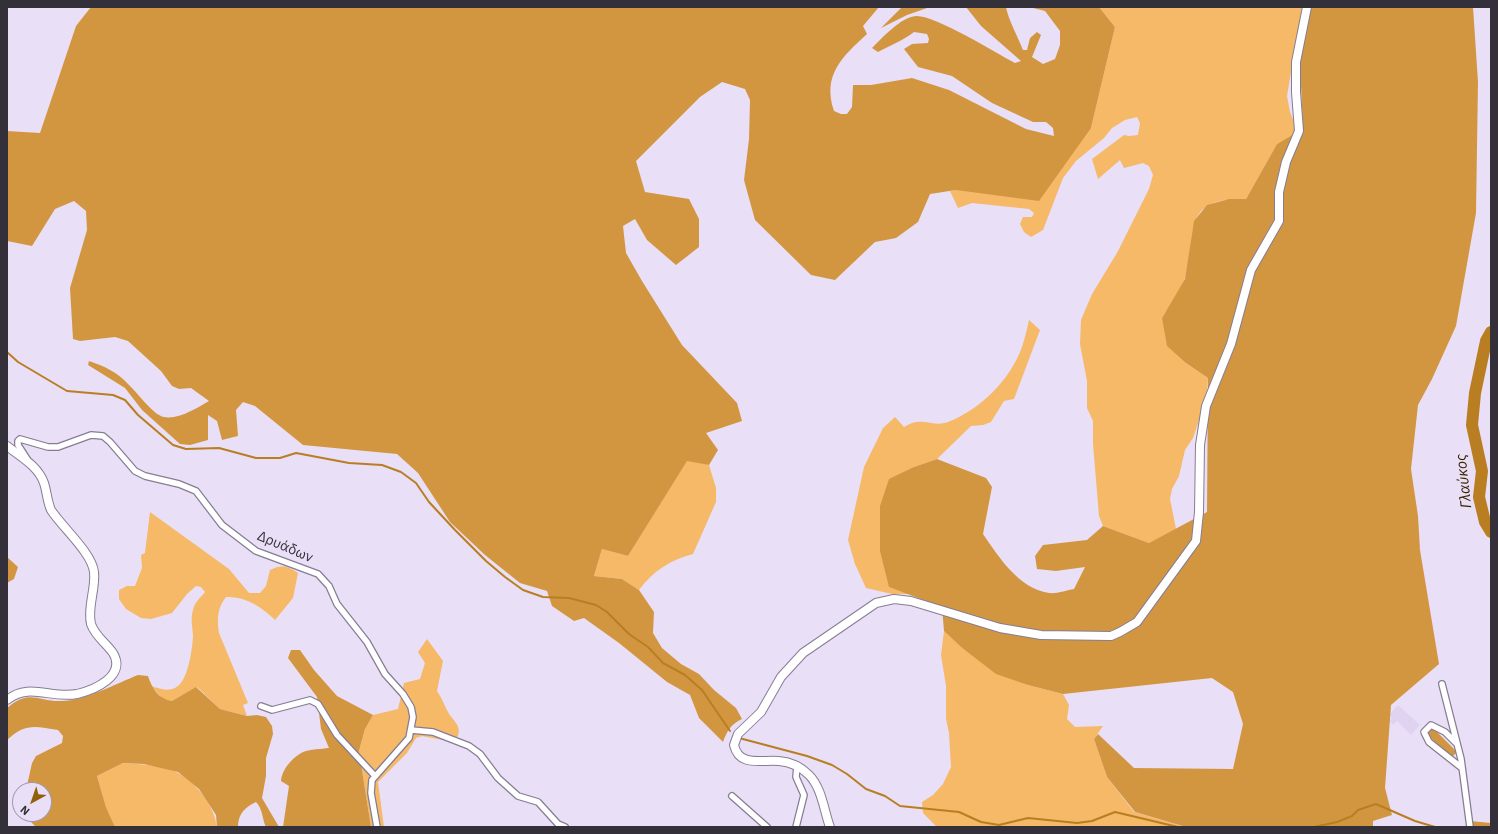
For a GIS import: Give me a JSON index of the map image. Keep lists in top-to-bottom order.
{
  "streets": {
    "street": ["Δρυάδων"]
  },
  "water": ["Γλαύκος"],
  "north": "bottom left"
}
